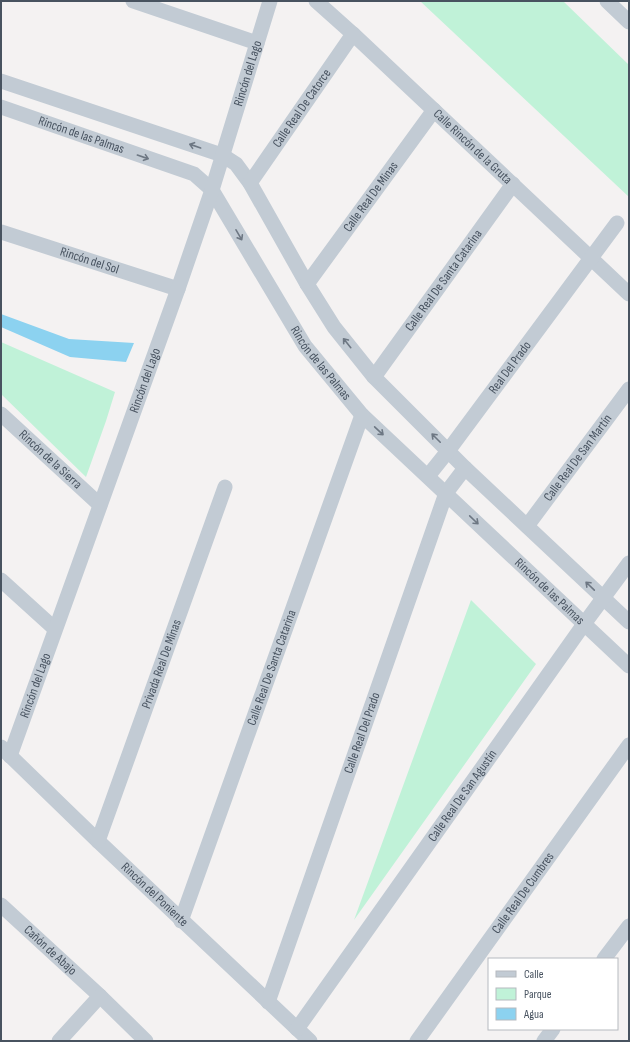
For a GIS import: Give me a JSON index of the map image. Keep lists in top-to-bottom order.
{
  "streets": {
    "street": [
      "Rincón del Lago",
      "Calle Real De Catorce",
      "Rincón de las Palmas",
      "Calle Rincón de la Gruta",
      "Calle Real De Minas",
      "Rincón del Sol",
      "Calle Real De Santa Catarina",
      "Real Del Prado",
      "Calle Real De San Martín",
      "Rincón de la Sierra",
      "Privada Real De Minas",
      "Calle Real Del Prado",
      "Calle Real De San Agustín",
      "Calle Real De Cumbres",
      "Rincón del Poniente",
      "Cañón de Abajo"
    ]
  },
  "crossings": [
    ["Rincón del Lago", "Rincón de las Palmas"],
    ["Rincón del Lago", "Rincón del Sol"],
    ["Rincón del Lago", "Rincón de la Sierra"],
    ["Rincón del Lago", "Rincón del Poniente"],
    ["Calle Real De Catorce", "Rincón de las Palmas"],
    ["Calle Real De Catorce", "Calle Rincón de la Gruta"],
    ["Rincón de las Palmas", "Calle Real De Minas"],
    ["Rincón de las Palmas", "Calle Real De Santa Catarina"],
    ["Rincón de las Palmas", "Real Del Prado"],
    ["Rincón de las Palmas", "Calle Real De San Martín"],
    ["Rincón de las Palmas", "Calle Real Del Prado"],
    ["Rincón de las Palmas", "Calle Real De San Agustín"],
    ["Calle Rincón de la Gruta", "Calle Real De Minas"],
    ["Calle Rincón de la Gruta", "Calle Real De Santa Catarina"],
    ["Calle Rincón de la Gruta", "Real Del Prado"],
    ["Calle Real De Santa Catarina", "Rincón del Poniente"],
    ["Privada Real De Minas", "Rincón del Poniente"],
    ["Calle Real Del Prado", "Rincón del Poniente"],
    ["Calle Real De San Agustín", "Rincón del Poniente"]
  ],
  "legend": ["Calle", "Parque", "Agua"]
}
